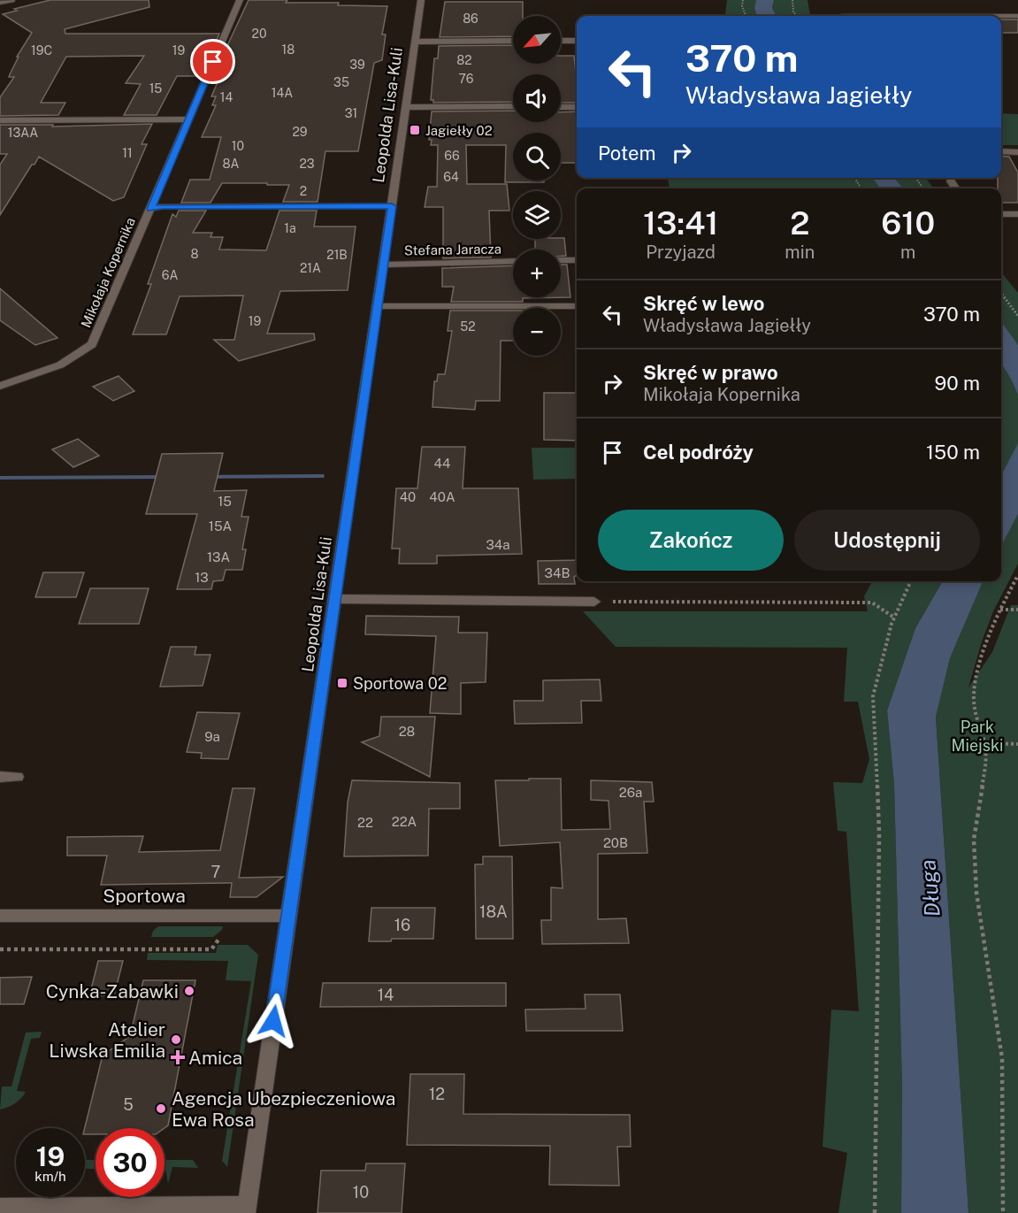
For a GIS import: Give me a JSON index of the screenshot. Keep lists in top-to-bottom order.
{
  "streets": {
    "street": [
      "Leopolda Lisa-Kuli",
      "Stefana Jaracza",
      "Mikołaja Kopernika",
      "Sportowa"
    ]
  },
  "crossings": [
    ["Leopolda Lisa-Kuli", "Stefana Jaracza"],
    ["Leopolda Lisa-Kuli", "Sportowa"]
  ],
  "water": ["Długa"],
  "parks": ["Park Miejski"],
  "places": {
    "transit": ["Jagiełły 02", "Sportowa 02"],
    "other": ["Cynka-Zabawki", "Atelier Liwska Emilia", "Agencja Ubezpieczeniowa Ewa Rosa"],
    "health": ["Amica"]
  },
  "house_numbers": [
    "86",
    "20",
    "18",
    "19C",
    "19",
    "82",
    "39",
    "76",
    "35",
    "15",
    "14A",
    "14",
    "31",
    "29",
    "13AA",
    "10",
    "11",
    "66",
    "8A",
    "23",
    "64",
    "2",
    "1a",
    "8",
    "21B",
    "21A",
    "6A",
    "19",
    "52",
    "44",
    "40",
    "40A",
    "15",
    "15A",
    "34a",
    "13A",
    "34B",
    "13",
    "28",
    "9a",
    "26a",
    "22A",
    "22",
    "20B",
    "7",
    "18A",
    "16",
    "14",
    "12",
    "5",
    "10"
  ],
  "north": "bottom left",
  "page": {
    "map_buttons": ["+", "−"],
    "turn": ["370 m", "Władysława Jagiełły"],
    "then": "Potem",
    "eta": [
      "13:41",
      "Przyjazd",
      "2",
      "min",
      "610",
      "m"
    ],
    "list": [
      {
        "name": "Skręć w lewo",
        "note": "Władysława Jagiełły",
        "value": "370 m"
      },
      {
        "name": "Skręć w prawo",
        "note": "Mikołaja Kopernika",
        "value": "90 m"
      },
      {
        "name": "Cel podróży",
        "value": "150 m"
      }
    ],
    "buttons": ["Zakończ", "Udostępnij"],
    "speed": "19 km/h",
    "limit": "30"
  }
}
